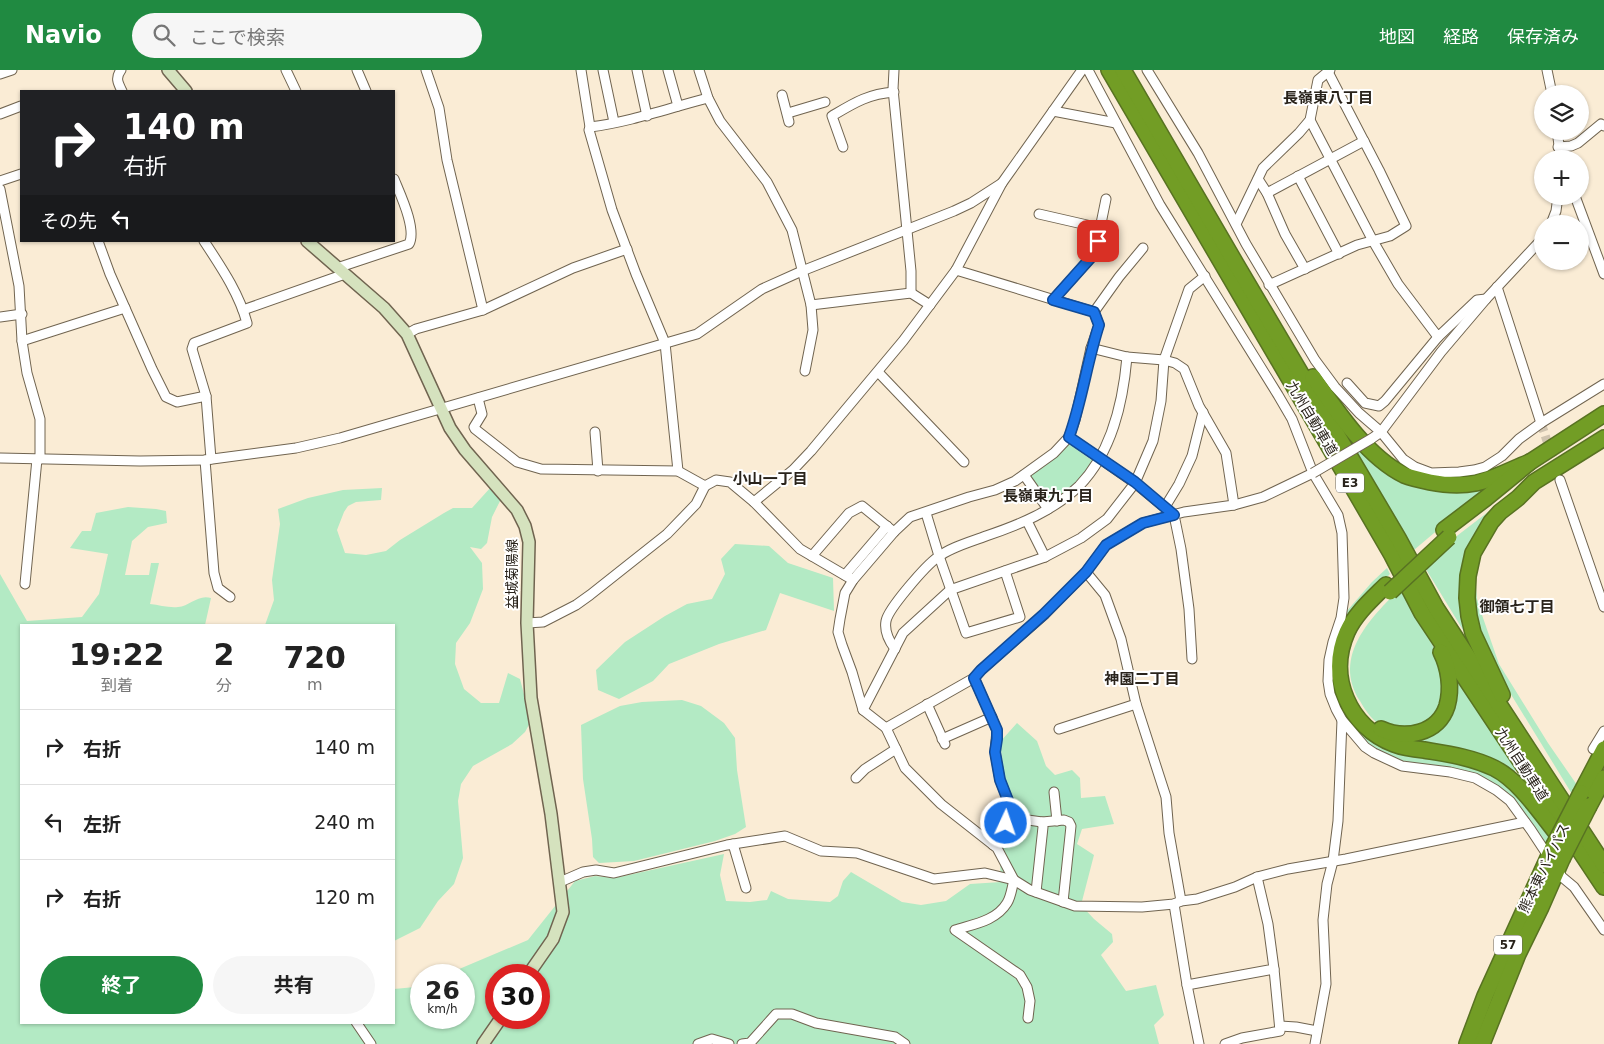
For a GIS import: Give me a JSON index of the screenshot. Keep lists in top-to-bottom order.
{
  "streets": {
    "highway": [
      "九州自動車道",
      "E3",
      "熊本東バイパス",
      "57"
    ],
    "main road": ["益城菊陽線"]
  },
  "districts": [
    "長嶺東八丁目",
    "小山一丁目",
    "長嶺東九丁目",
    "御領七丁目",
    "神園二丁目"
  ],
  "page": {
    "header": "Navio",
    "search": "ここで検索",
    "nav": ["地図", "経路", "保存済み"],
    "map_buttons": ["+", "−"],
    "turn": ["140 m", "右折"],
    "then": "その先",
    "eta": [
      "19:22",
      "到着",
      "2",
      "分",
      "720",
      "m"
    ],
    "list": [
      {
        "name": "右折",
        "value": "140 m"
      },
      {
        "name": "左折",
        "value": "240 m"
      },
      {
        "name": "右折",
        "value": "120 m"
      }
    ],
    "buttons": ["終了", "共有"],
    "speed": "26 km/h",
    "limit": "30"
  }
}
